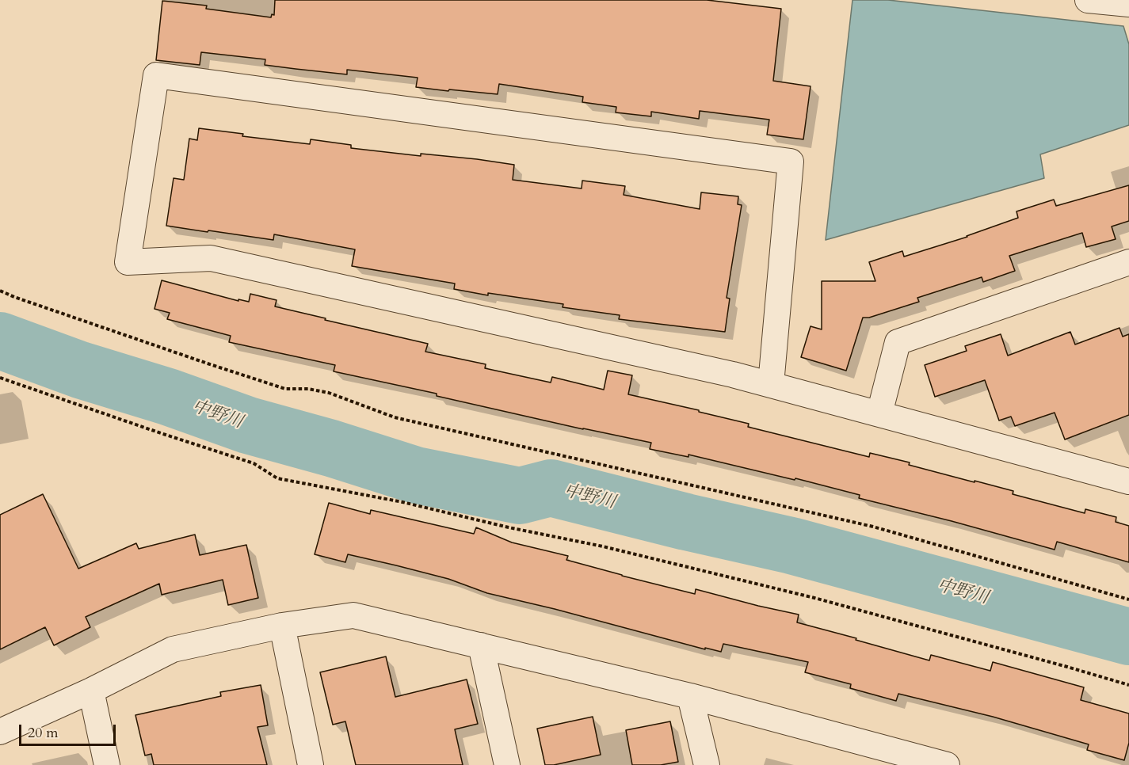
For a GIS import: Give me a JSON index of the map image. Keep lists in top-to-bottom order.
{
  "water": ["中野川"],
  "scale_bar": "20 m"
}
